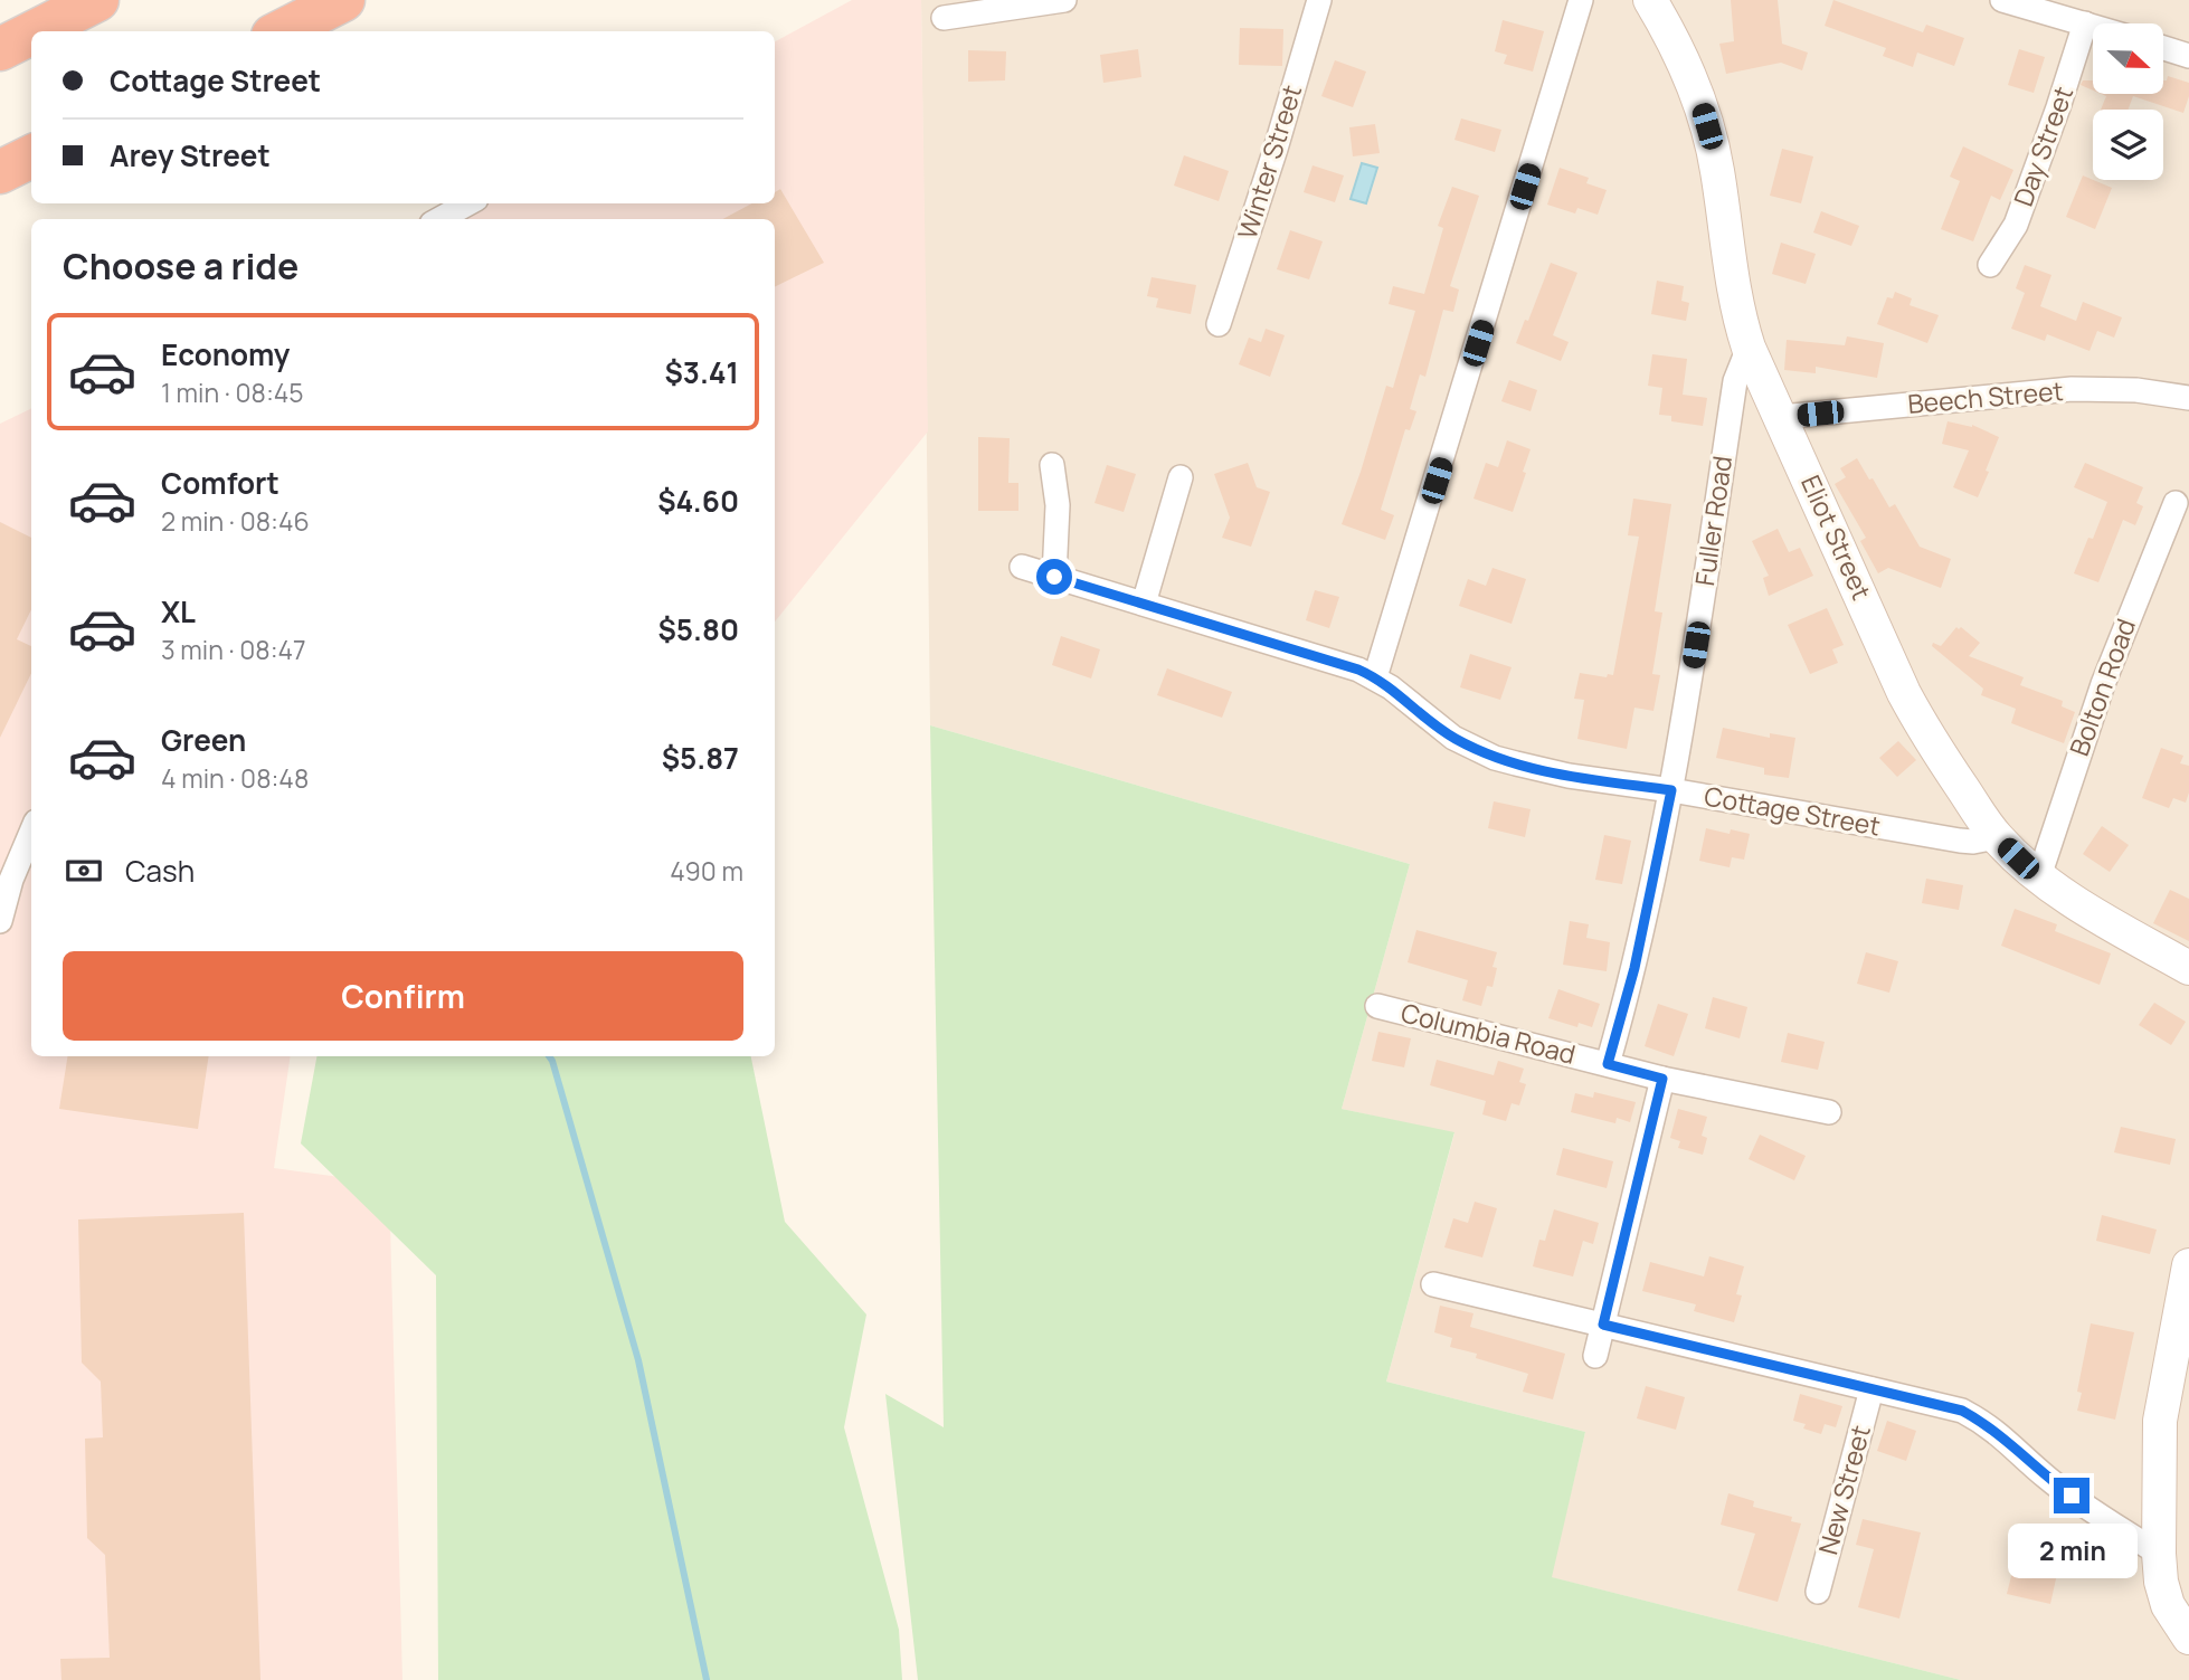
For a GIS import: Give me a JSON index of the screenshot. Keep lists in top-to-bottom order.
{
  "streets": {
    "street": [
      "Day Street",
      "Winter Street",
      "Beech Street",
      "Fuller Road",
      "Eliot Street",
      "Bolton Road",
      "Cottage Street",
      "Columbia Road",
      "New Street"
    ]
  },
  "crossings": [
    ["Beech Street", "Eliot Street"],
    ["Fuller Road", "Eliot Street"],
    ["Fuller Road", "Cottage Street"],
    ["Fuller Road", "Columbia Road"],
    ["Eliot Street", "Bolton Road"],
    ["Eliot Street", "Cottage Street"]
  ],
  "north": "right",
  "page": {
    "banner": ["Cottage Street", "Arey Street"],
    "heading": "Choose a ride",
    "list": [
      {
        "name": "Economy",
        "note": "1 min · 08:45",
        "value": "$3.41"
      },
      {
        "name": "Comfort",
        "note": "2 min · 08:46",
        "value": "$4.60"
      },
      {
        "name": "XL",
        "note": "3 min · 08:47",
        "value": "$5.80"
      },
      {
        "name": "Green",
        "note": "4 min · 08:48",
        "value": "$5.87"
      }
    ],
    "pay": ["Cash", "490 m"],
    "buttons": "Confirm",
    "bubble": "2 min"
  }
}
